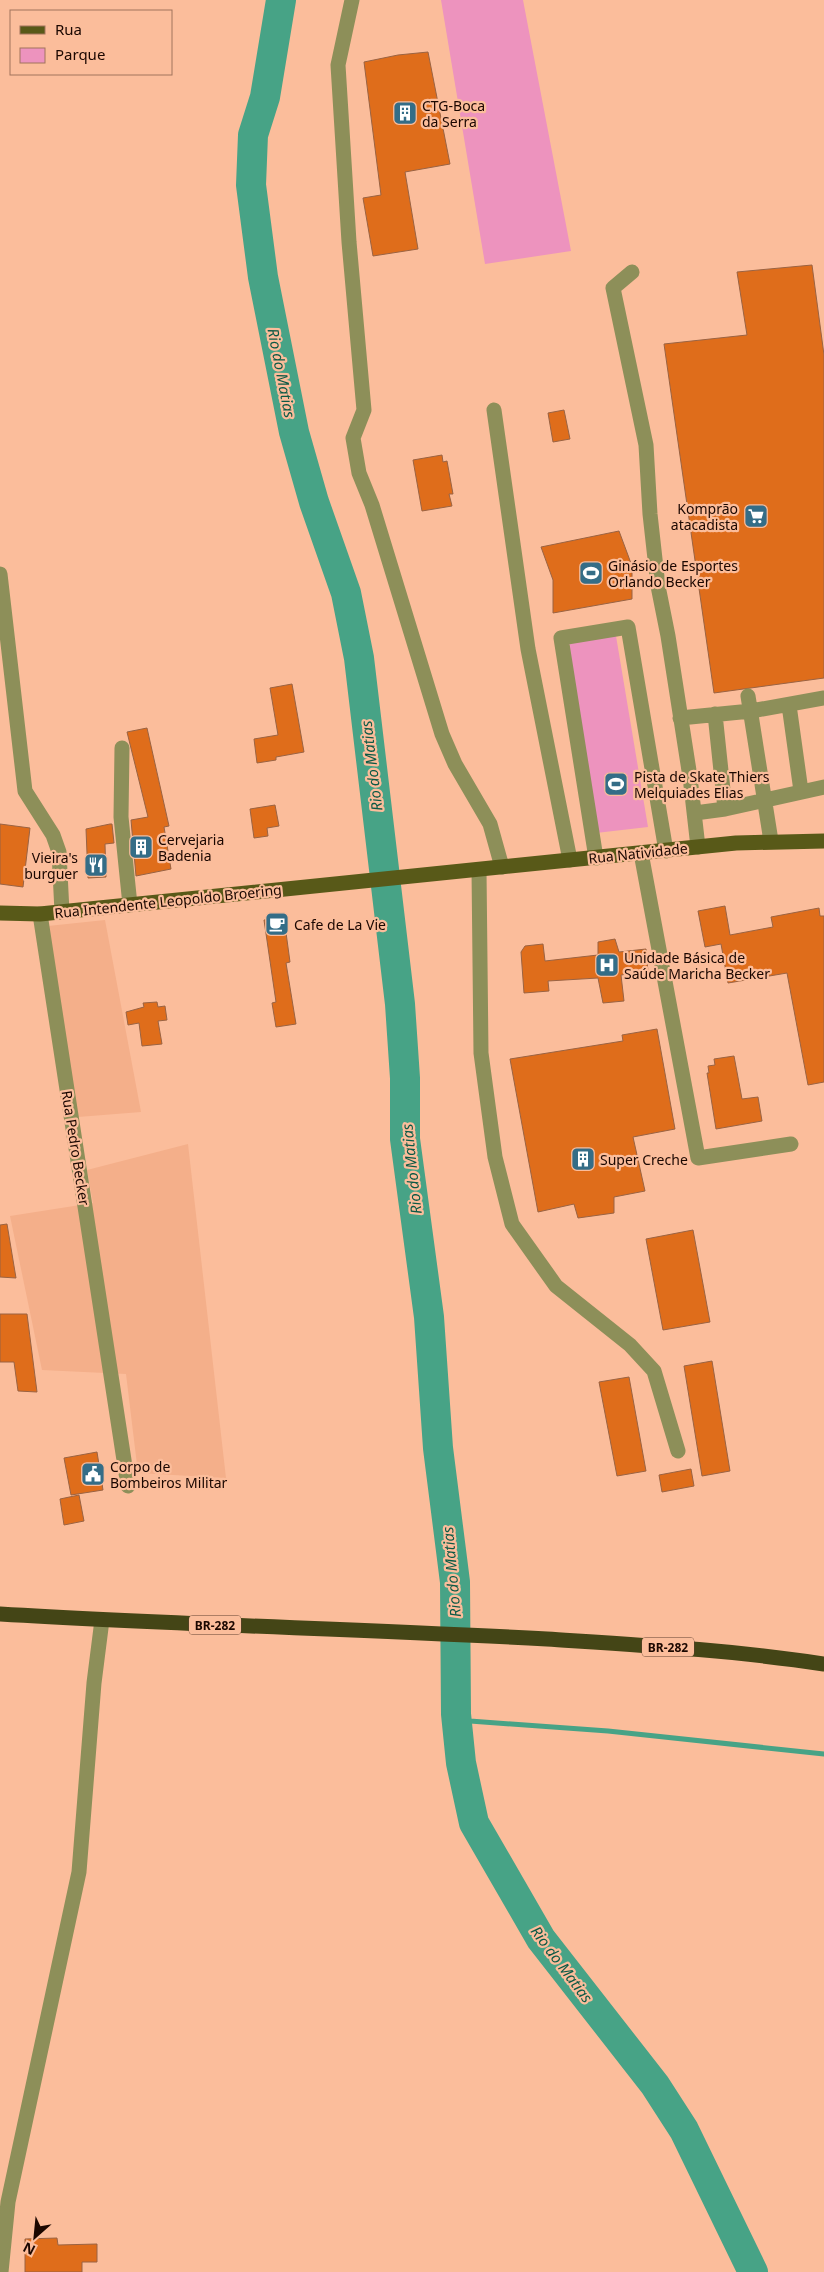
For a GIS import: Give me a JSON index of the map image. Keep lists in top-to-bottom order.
{
  "streets": {
    "highway": ["BR-282"],
    "main road": ["Rua Natividade", "Rua Intendente Leopoldo Broering"],
    "street": ["Rua Pedro Becker"]
  },
  "crossings": [
    ["Rua Natividade", "Rua Intendente Leopoldo Broering"],
    ["Rua Intendente Leopoldo Broering", "Rua Pedro Becker"]
  ],
  "water": ["Rio do Matias"],
  "places": {
    "building": ["CTG-Boca da Serra", "Cervejaria Badenia", "Super Creche"],
    "supermarket": ["Komprão atacadista"],
    "sports": ["Ginásio de Esportes Orlando Becker", "Pista de Skate Thiers Melquiades Elias"],
    "restaurant": ["Vieira's burguer"],
    "cafe": ["Cafe de La Vie"],
    "hospital": ["Unidade Básica de Saúde Maricha Becker"],
    "public building": ["Corpo de Bombeiros Militar"]
  },
  "legend": ["Rua", "Parque"],
  "north": "bottom left"
}
